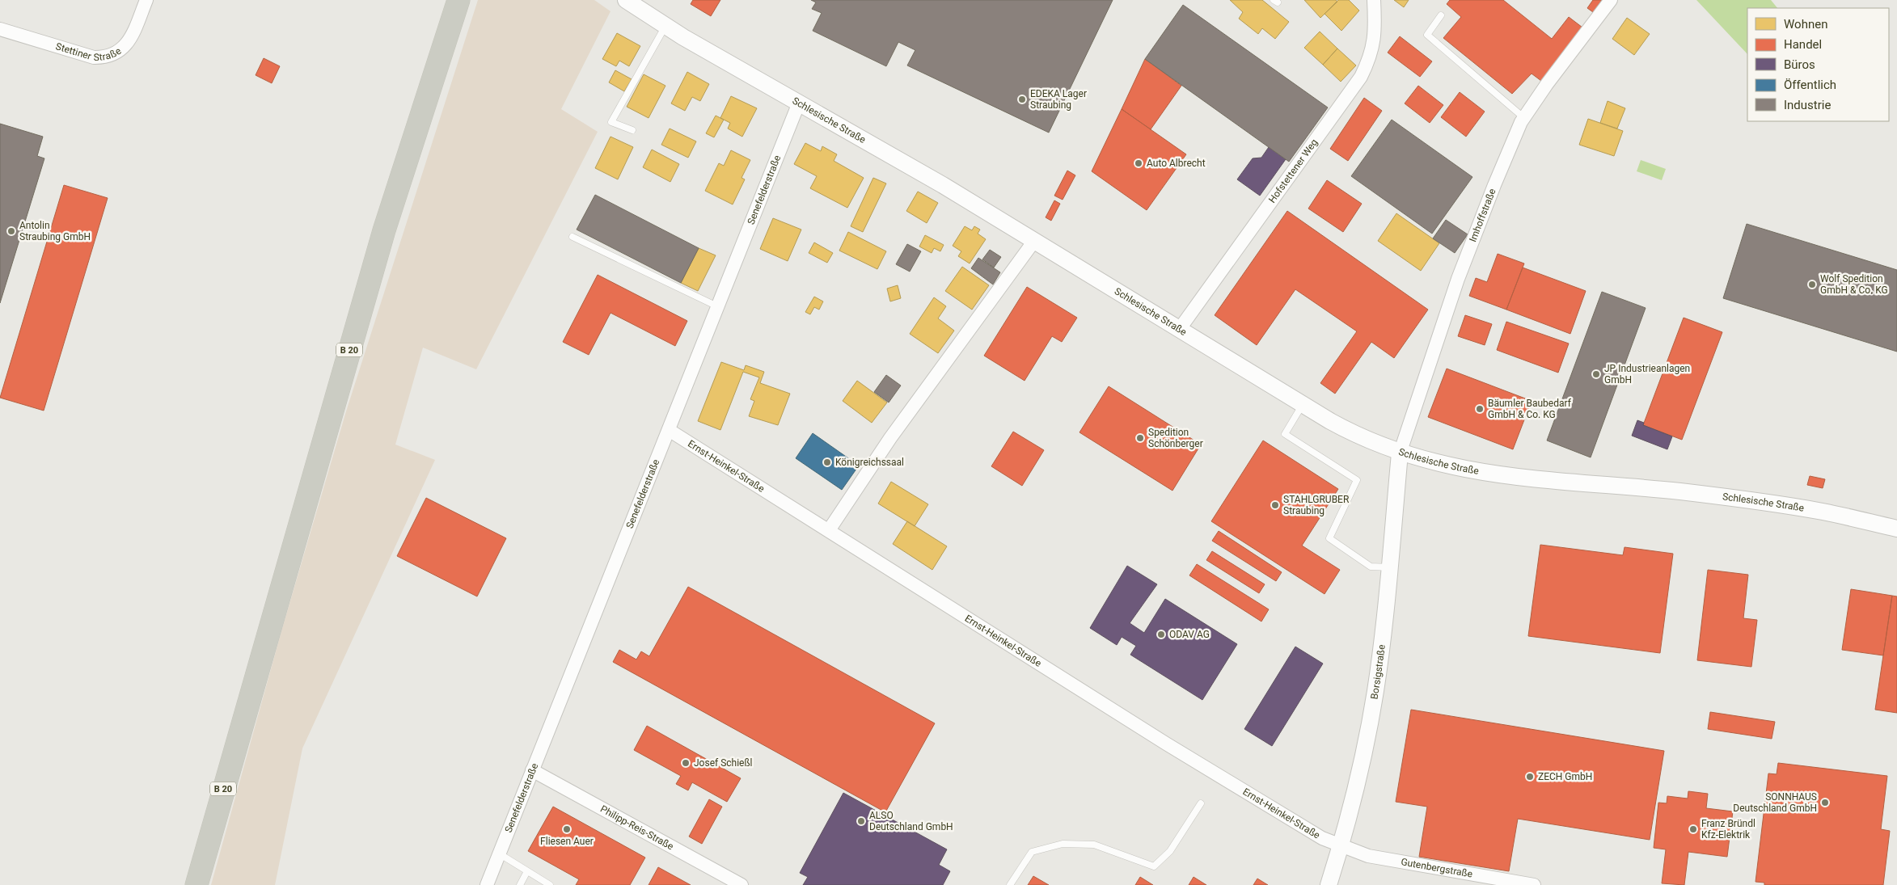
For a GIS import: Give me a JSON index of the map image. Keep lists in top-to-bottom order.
{
  "streets": {
    "highway": ["B 20"],
    "street": [
      "Stettiner Straße",
      "Schlesische Straße",
      "Hofstettener Weg",
      "Senefelderstraße",
      "Imhoffstraße",
      "Ernst-Heinkel-Straße",
      "Borsigstraße",
      "Philipp-Reis-Straße",
      "Gutenbergstraße"
    ]
  },
  "crossings": [
    ["Schlesische Straße", "Hofstettener Weg"],
    ["Schlesische Straße", "Senefelderstraße"],
    ["Schlesische Straße", "Imhoffstraße"],
    ["Schlesische Straße", "Borsigstraße"],
    ["Senefelderstraße", "Ernst-Heinkel-Straße"],
    ["Senefelderstraße", "Philipp-Reis-Straße"],
    ["Imhoffstraße", "Borsigstraße"],
    ["Ernst-Heinkel-Straße", "Borsigstraße"],
    ["Ernst-Heinkel-Straße", "Gutenbergstraße"],
    ["Borsigstraße", "Gutenbergstraße"]
  ],
  "places": [
    "EDEKA Lager Straubing",
    "Auto Albrecht",
    "Antolin Straubing GmbH",
    "Wolf Spedition GmbH & Co. KG",
    "JP Industrieanlagen GmbH",
    "Bäumler Baubedarf GmbH & Co. KG",
    "Spedition Schönberger",
    "Königreichssaal",
    "STAHLGRUBER Straubing",
    "ODAV AG",
    "Josef Schießl",
    "ZECH GmbH",
    "SONNHAUS Deutschland GmbH",
    "ALSO Deutschland GmbH",
    "Fliesen Auer",
    "Franz Bründl Kfz-Elektrik"
  ],
  "legend": [
    "Wohnen",
    "Handel",
    "Büros",
    "Öffentlich",
    "Industrie"
  ]
}
